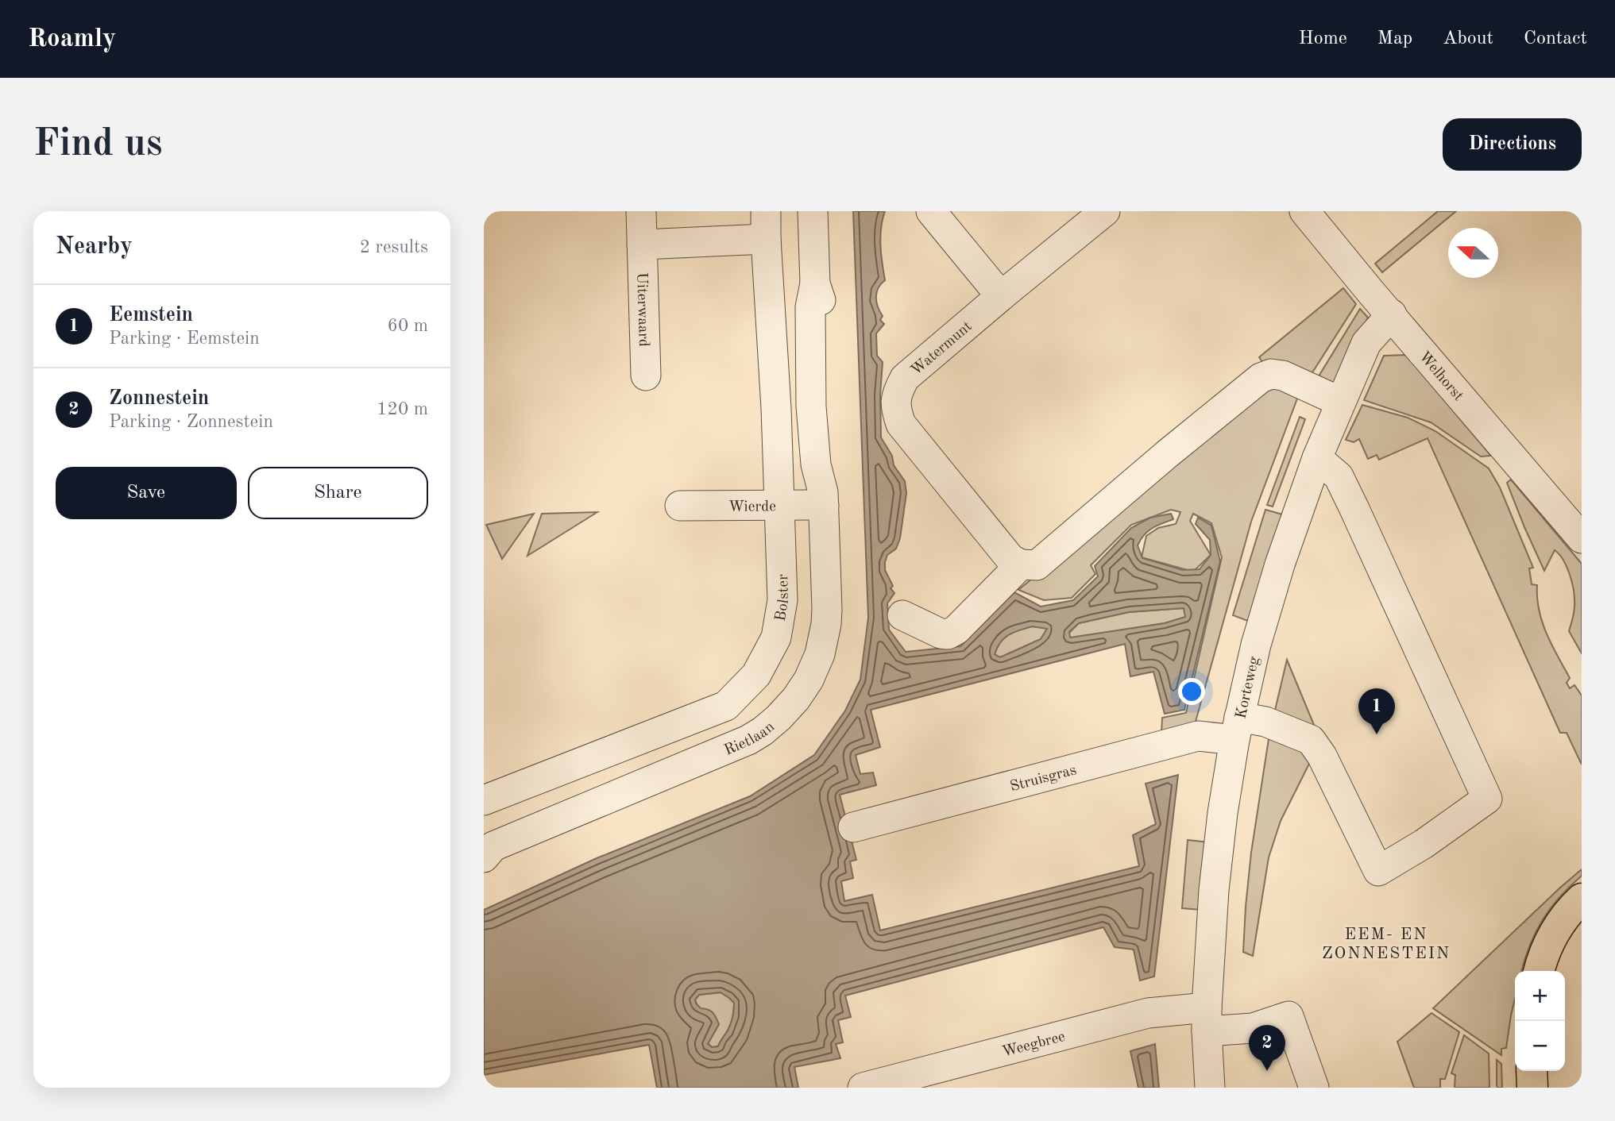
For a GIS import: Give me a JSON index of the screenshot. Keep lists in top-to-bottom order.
{
  "streets": {
    "street": [
      "Uiterwaard",
      "Watermunt",
      "Welhorst",
      "Wierde",
      "Bolster",
      "Korteweg",
      "Rietlaan",
      "Struisgras",
      "Weegbree"
    ]
  },
  "crossings": [
    ["Welhorst", "Korteweg"],
    ["Wierde", "Bolster"],
    ["Wierde", "Rietlaan"],
    ["Korteweg", "Struisgras"],
    ["Korteweg", "Weegbree"]
  ],
  "districts": ["EEM- EN ZONNESTEIN"],
  "north": "left",
  "page": {
    "header": "Roamly",
    "nav": [
      "Home",
      "Map",
      "About",
      "Contact"
    ],
    "buttons": [
      "Directions",
      ["Save", "Share"]
    ],
    "title": "Find us",
    "heading": ["Nearby", "2 results"],
    "list": [
      {
        "mark": "1",
        "name": "Eemstein",
        "note": "Parking · Eemstein",
        "value": "60 m"
      },
      {
        "mark": "2",
        "name": "Zonnestein",
        "note": "Parking · Zonnestein",
        "value": "120 m"
      }
    ],
    "pins": ["1", "2"],
    "map_buttons": ["+", "−"]
  }
}
